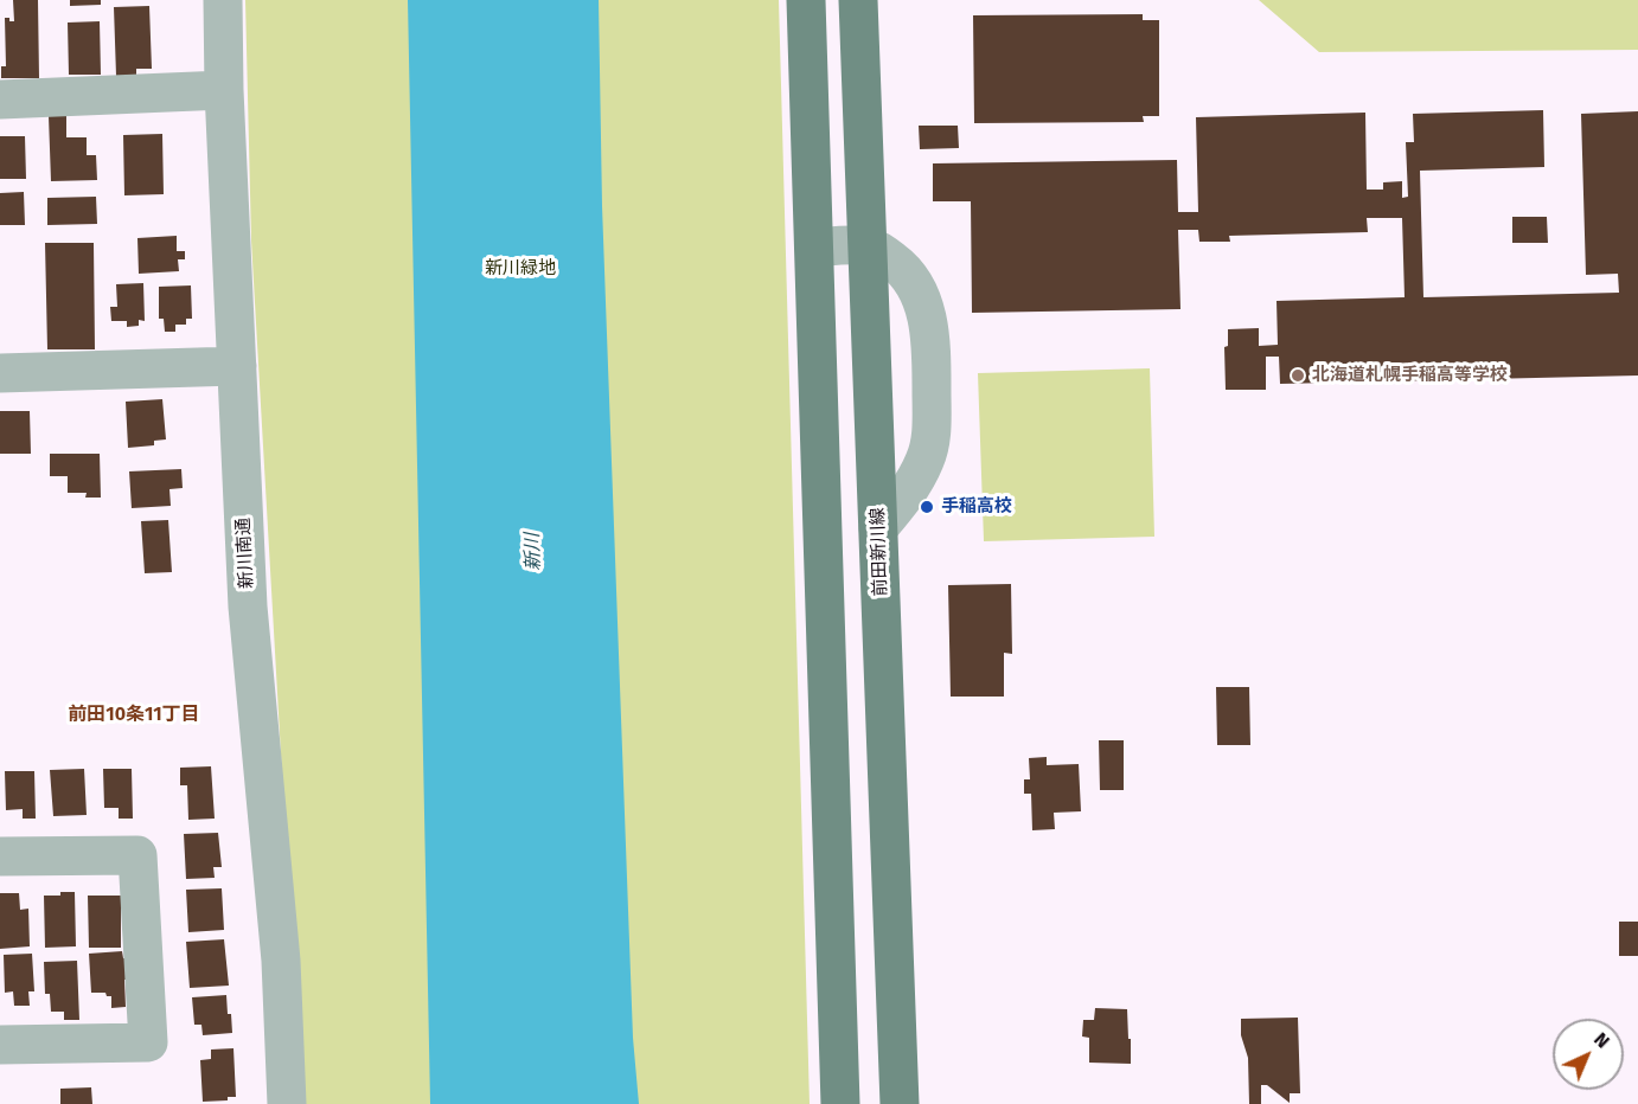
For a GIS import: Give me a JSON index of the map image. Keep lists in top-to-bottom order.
{
  "streets": {
    "main road": ["前田新川線"],
    "street": ["新川南通"]
  },
  "districts": ["前田10条11丁目"],
  "water": ["新川"],
  "parks": ["新川緑地"],
  "places": ["北海道札幌手稲高等学校", "手稲高校"],
  "north": "top right"
}
